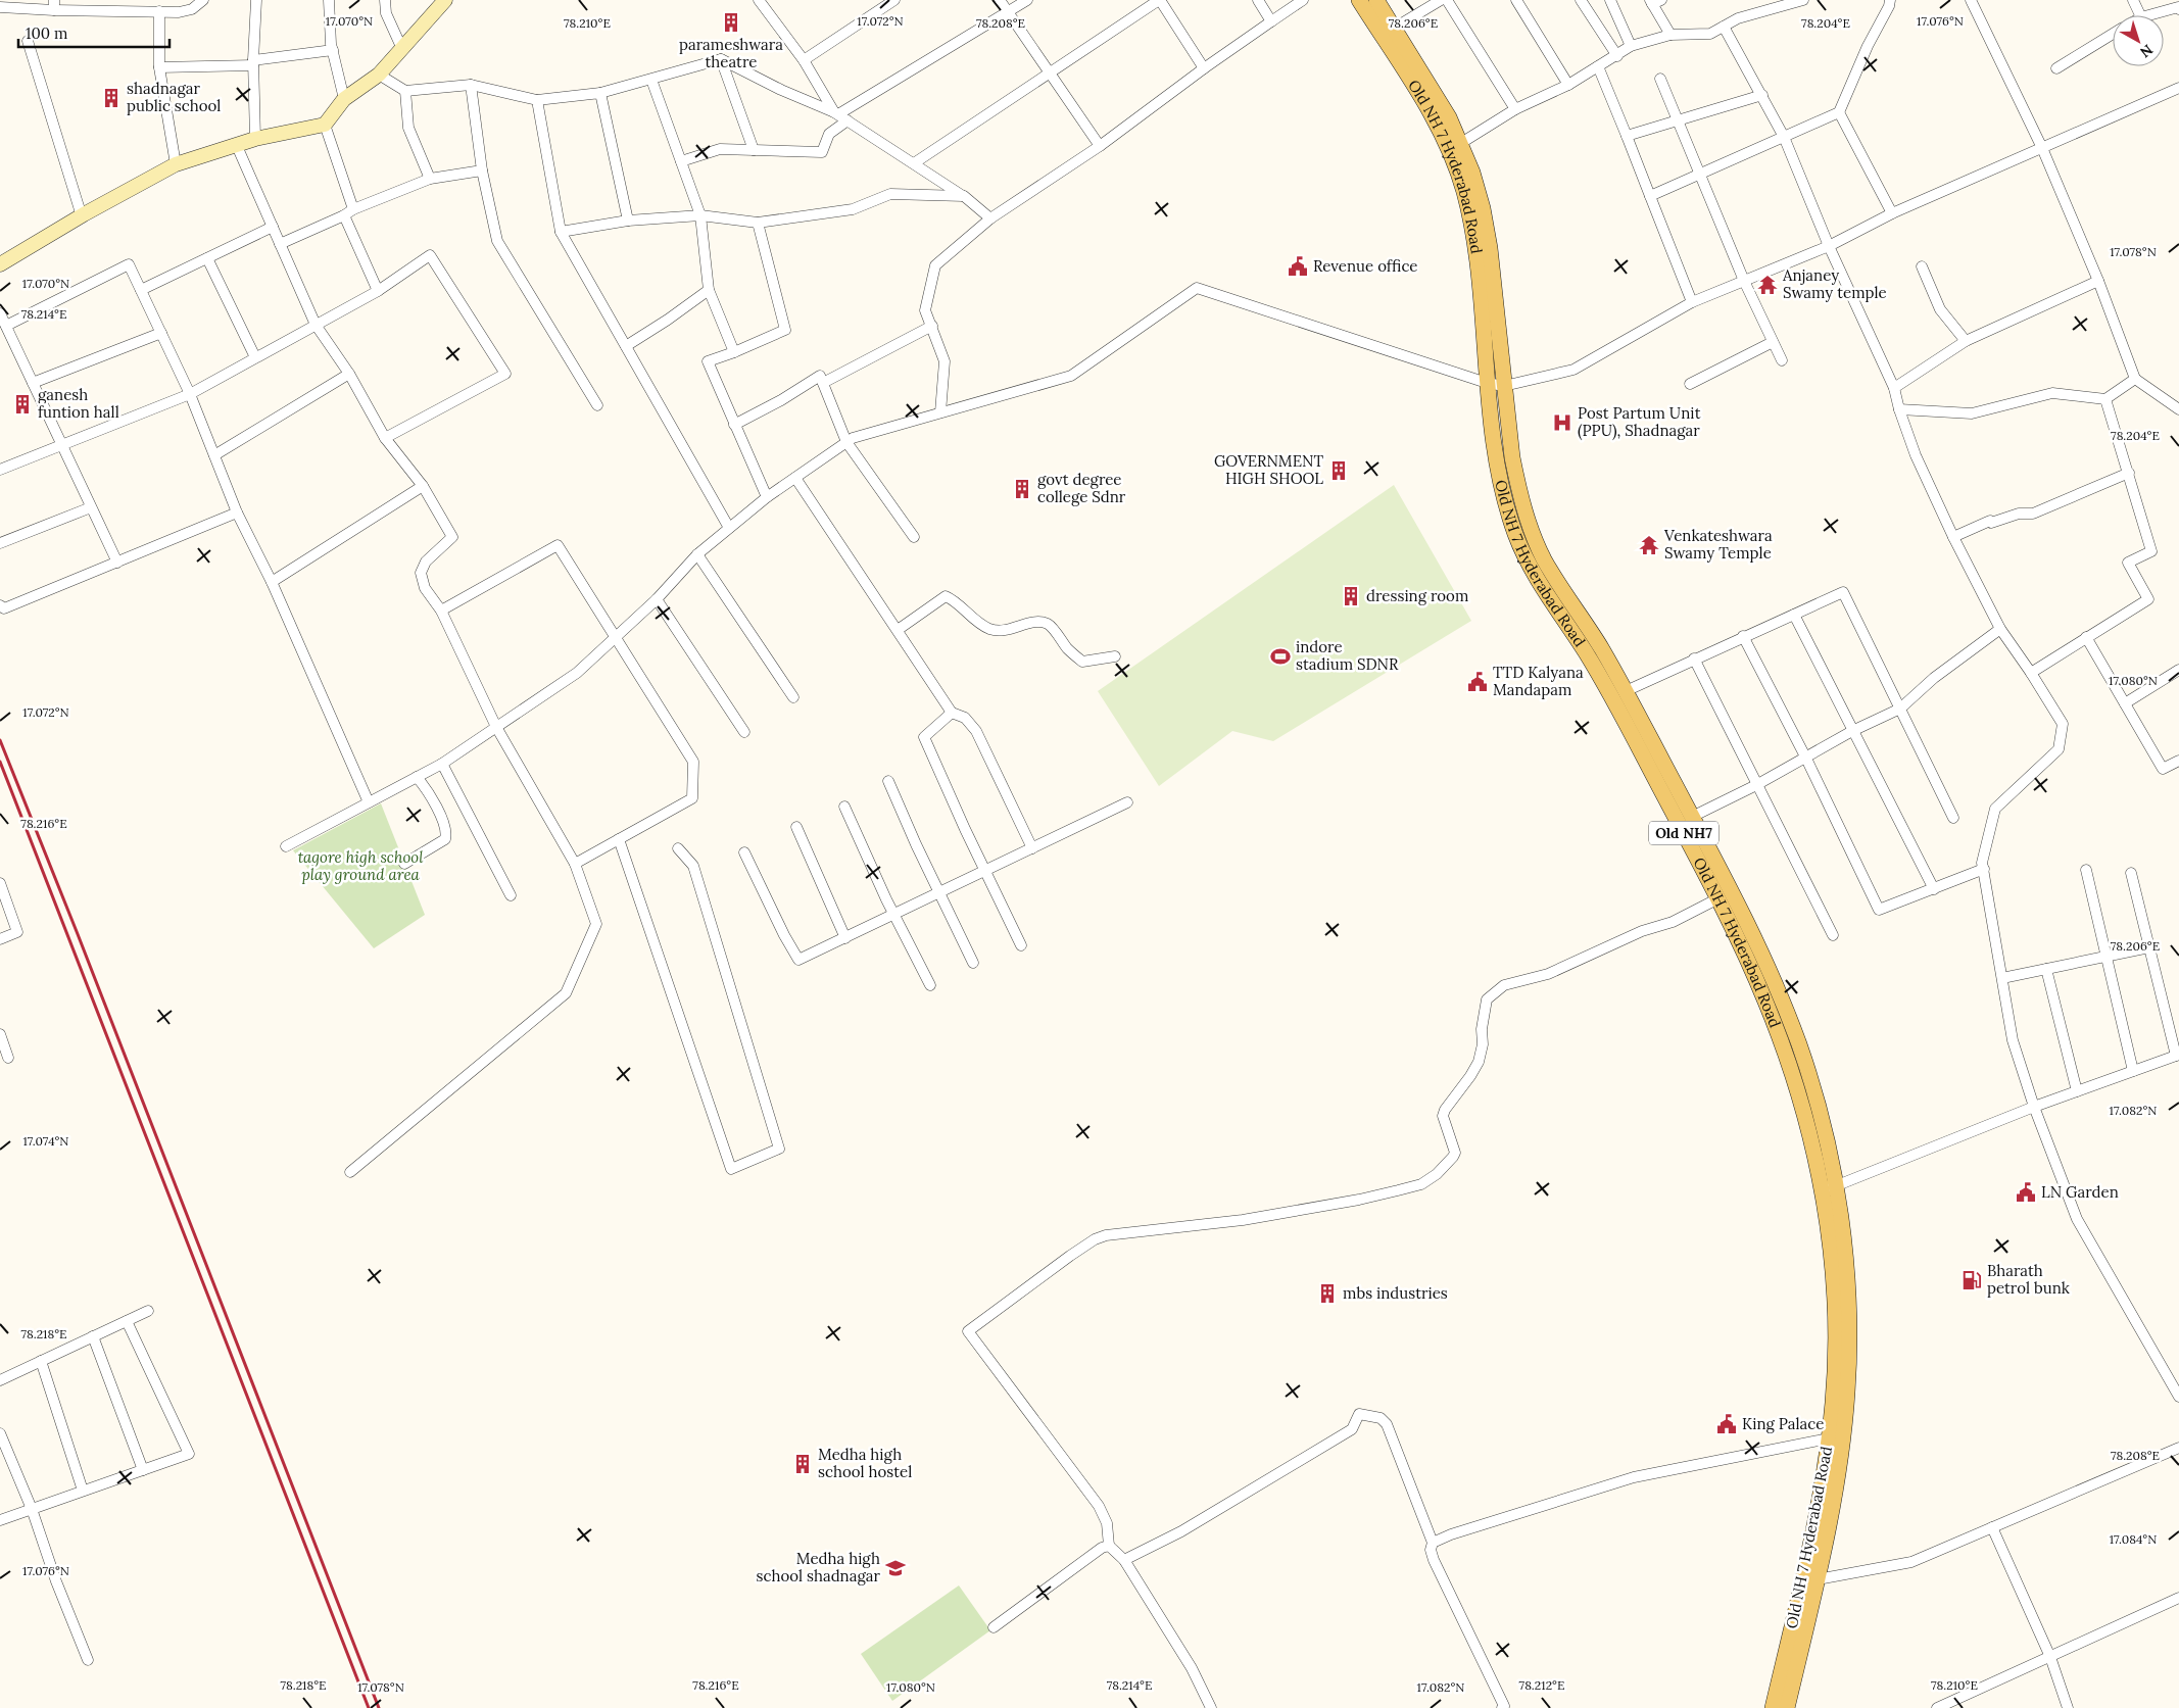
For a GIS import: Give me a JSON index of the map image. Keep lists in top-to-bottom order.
{
  "streets": {
    "main road": ["Old NH 7 Hyderabad Road", "Old NH7"]
  },
  "parks": ["tagore high school play ground area"],
  "places": {
    "building": [
      "parameshwara theatre",
      "shadnagar public school",
      "ganesh funtion hall",
      "GOVERNMENT HIGH SHOOL",
      "govt degree college Sdnr",
      "dressing room",
      "mbs industries",
      "Medha high school hostel"
    ],
    "public building": [
      "Revenue office",
      "TTD Kalyana Mandapam",
      "LN Garden",
      "King Palace"
    ],
    "temple": ["Anjaney Swamy temple", "Venkateshwara Swamy Temple"],
    "hospital": ["Post Partum Unit (PPU), Shadnagar"],
    "sports": ["indore stadium SDNR"],
    "fuel station": ["Bharath petrol bunk"],
    "school or university": ["Medha high school shadnagar"]
  },
  "scale_bar": "100 m",
  "north": "bottom right",
  "coordinates": [
    "17.072°N",
    "17.076°N",
    "17.070°N",
    "78.210°E",
    "78.208°E",
    "78.206°E",
    "78.204°E",
    "17.078°N",
    "78.214°E",
    "17.080°N",
    "78.216°E",
    "17.082°N",
    "17.074°N",
    "78.218°E",
    "17.084°N",
    "78.212°E"
  ]
}
